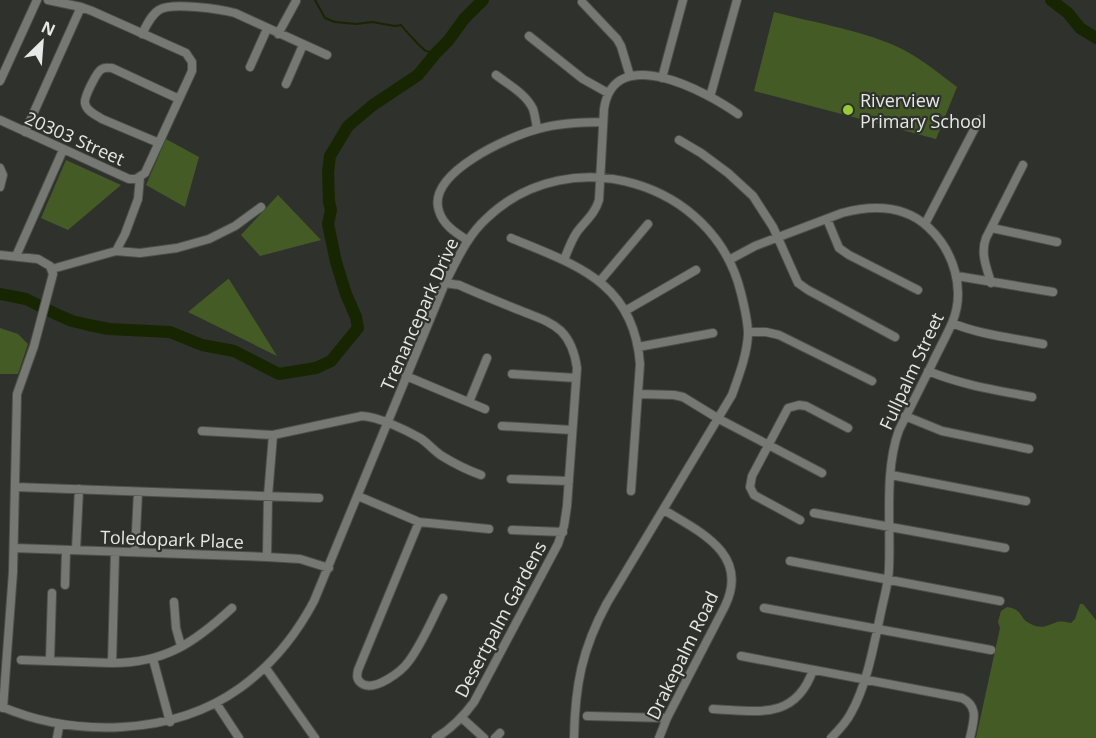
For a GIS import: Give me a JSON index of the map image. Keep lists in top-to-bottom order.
{
  "streets": {
    "street": [
      "20303 Street",
      "Trenancepark Drive",
      "Fullpalm Street",
      "Toledopark Place",
      "Desertpalm Gardens",
      "Drakepalm Road"
    ]
  },
  "crossings": [
    ["Trenancepark Drive", "Fullpalm Street"],
    ["Trenancepark Drive", "Toledopark Place"],
    ["Trenancepark Drive", "Desertpalm Gardens"],
    ["Trenancepark Drive", "Drakepalm Road"]
  ],
  "places": ["Riverview Primary School"],
  "north": "top right"
}
